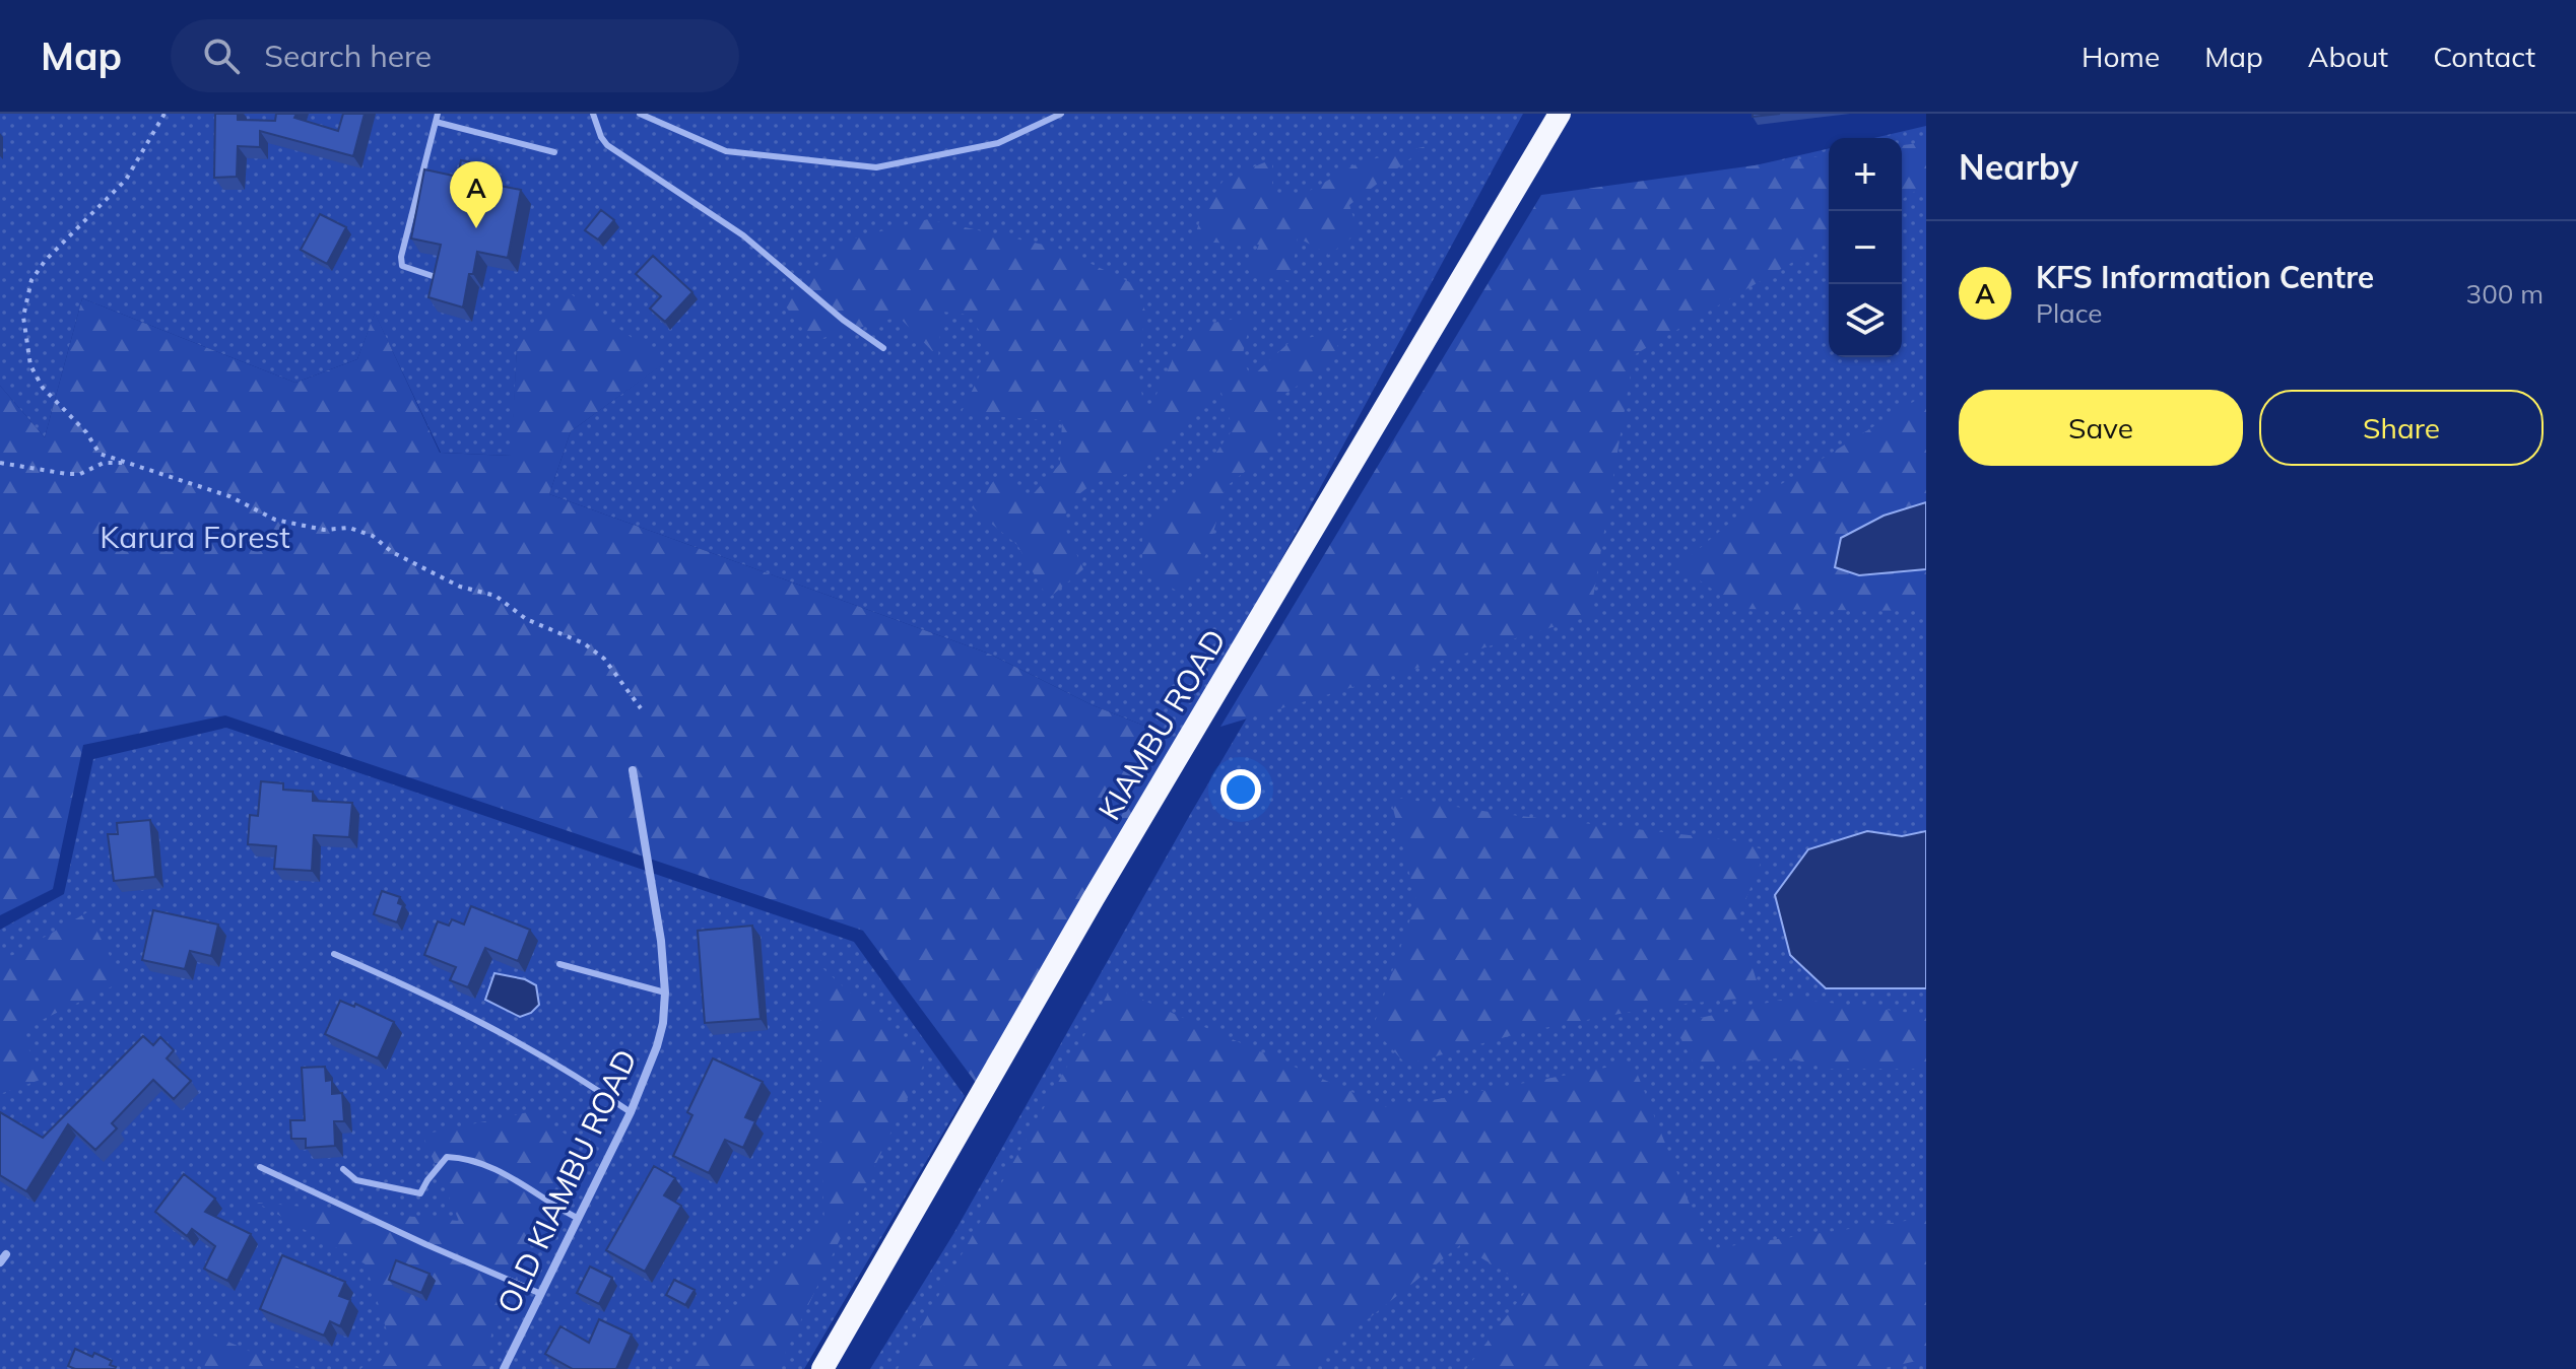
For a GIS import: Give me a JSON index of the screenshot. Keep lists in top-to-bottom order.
{
  "streets": {
    "highway": ["KIAMBU ROAD"],
    "street": ["OLD KIAMBU ROAD"]
  },
  "parks": ["Karura Forest"],
  "page": {
    "header": "Map",
    "search": "Search here",
    "nav": [
      "Home",
      "Map",
      "About",
      "Contact"
    ],
    "heading": "Nearby",
    "map_buttons": ["+", "−"],
    "pins": "A",
    "list": [
      {
        "mark": "A",
        "name": "KFS Information Centre",
        "note": "Place",
        "value": "300 m"
      }
    ],
    "buttons": ["Save", "Share"]
  }
}
